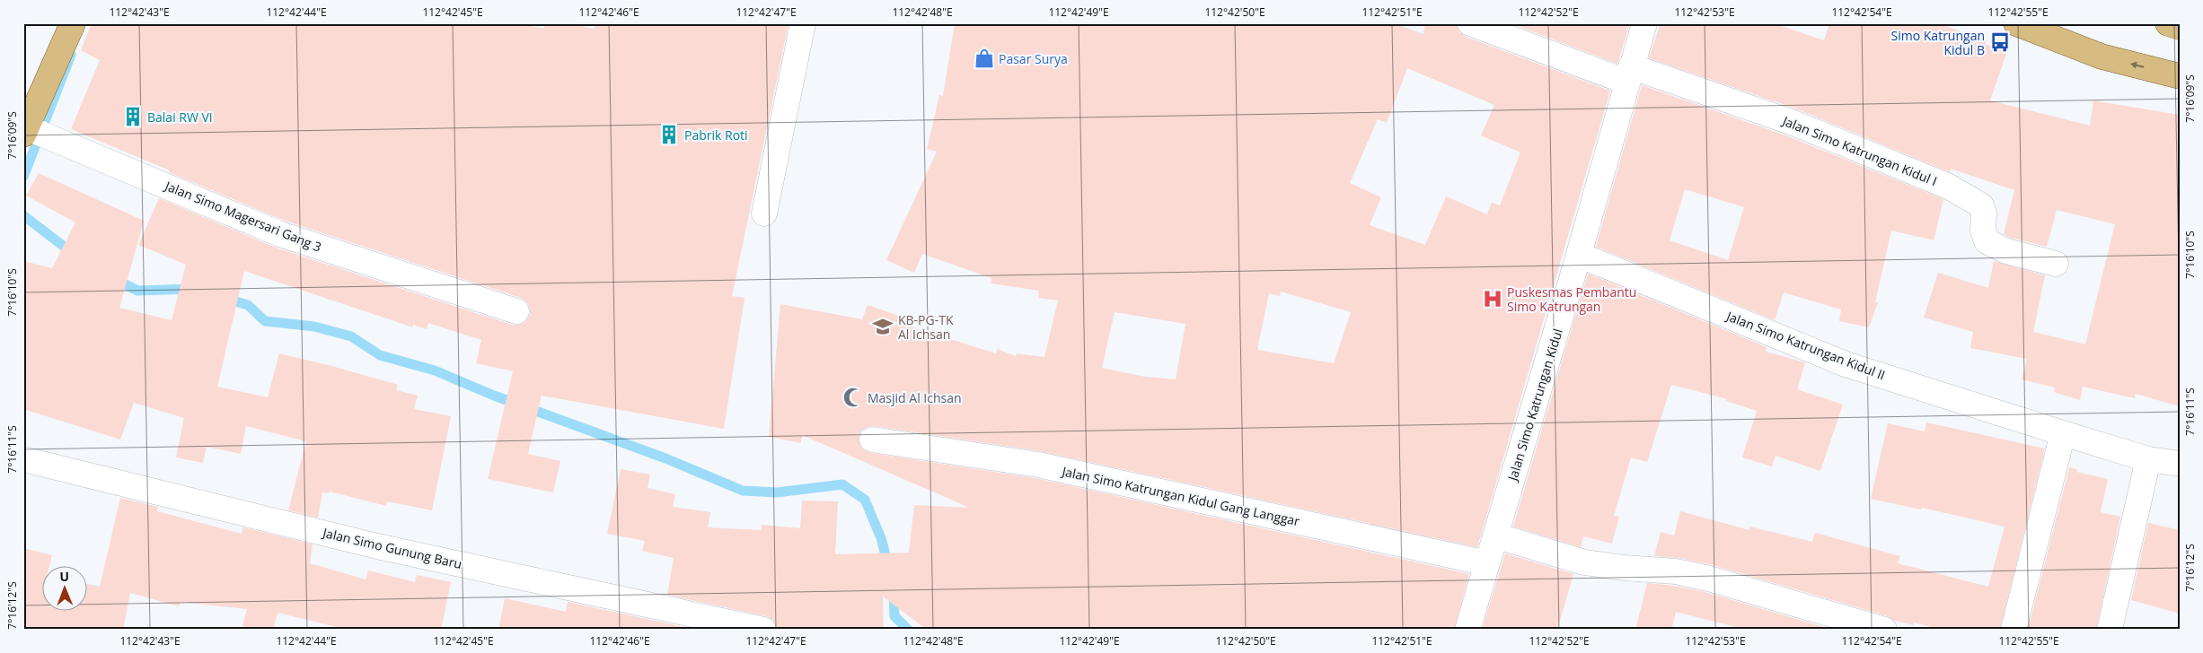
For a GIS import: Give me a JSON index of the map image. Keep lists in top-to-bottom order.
{
  "streets": {
    "street": [
      "Jalan Simo Katrungan Kidul I",
      "Jalan Simo Magersari Gang 3",
      "Jalan Simo Katrungan Kidul II",
      "Jalan Simo Katrungan Kidul",
      "Jalan Simo Katrungan Kidul Gang Langgar",
      "Jalan Simo Gunung Baru"
    ]
  },
  "crossings": [
    ["Jalan Simo Katrungan Kidul I", "Jalan Simo Katrungan Kidul"],
    ["Jalan Simo Katrungan Kidul II", "Jalan Simo Katrungan Kidul"],
    ["Jalan Simo Katrungan Kidul", "Jalan Simo Katrungan Kidul Gang Langgar"]
  ],
  "places": {
    "bus stop": ["Simo Katrungan Kidul B"],
    "shop": ["Pasar Surya"],
    "building": ["Balai RW VI", "Pabrik Roti"],
    "hospital": ["Puskesmas Pembantu Simo Katrungan"],
    "school or university": ["KB-PG-TK Al Ichsan"],
    "mosque": ["Masjid Al Ichsan"]
  },
  "north": "top",
  "coordinates": [
    "112°42'43\"E",
    "112°42'44\"E",
    "112°42'45\"E",
    "112°42'46\"E",
    "112°42'47\"E",
    "112°42'48\"E",
    "112°42'49\"E",
    "112°42'50\"E",
    "112°42'51\"E",
    "112°42'52\"E",
    "112°42'53\"E",
    "112°42'54\"E",
    "112°42'55\"E",
    "7°16'09\"S",
    "7°16'10\"S",
    "7°16'11\"S",
    "7°16'12\"S"
  ]
}
